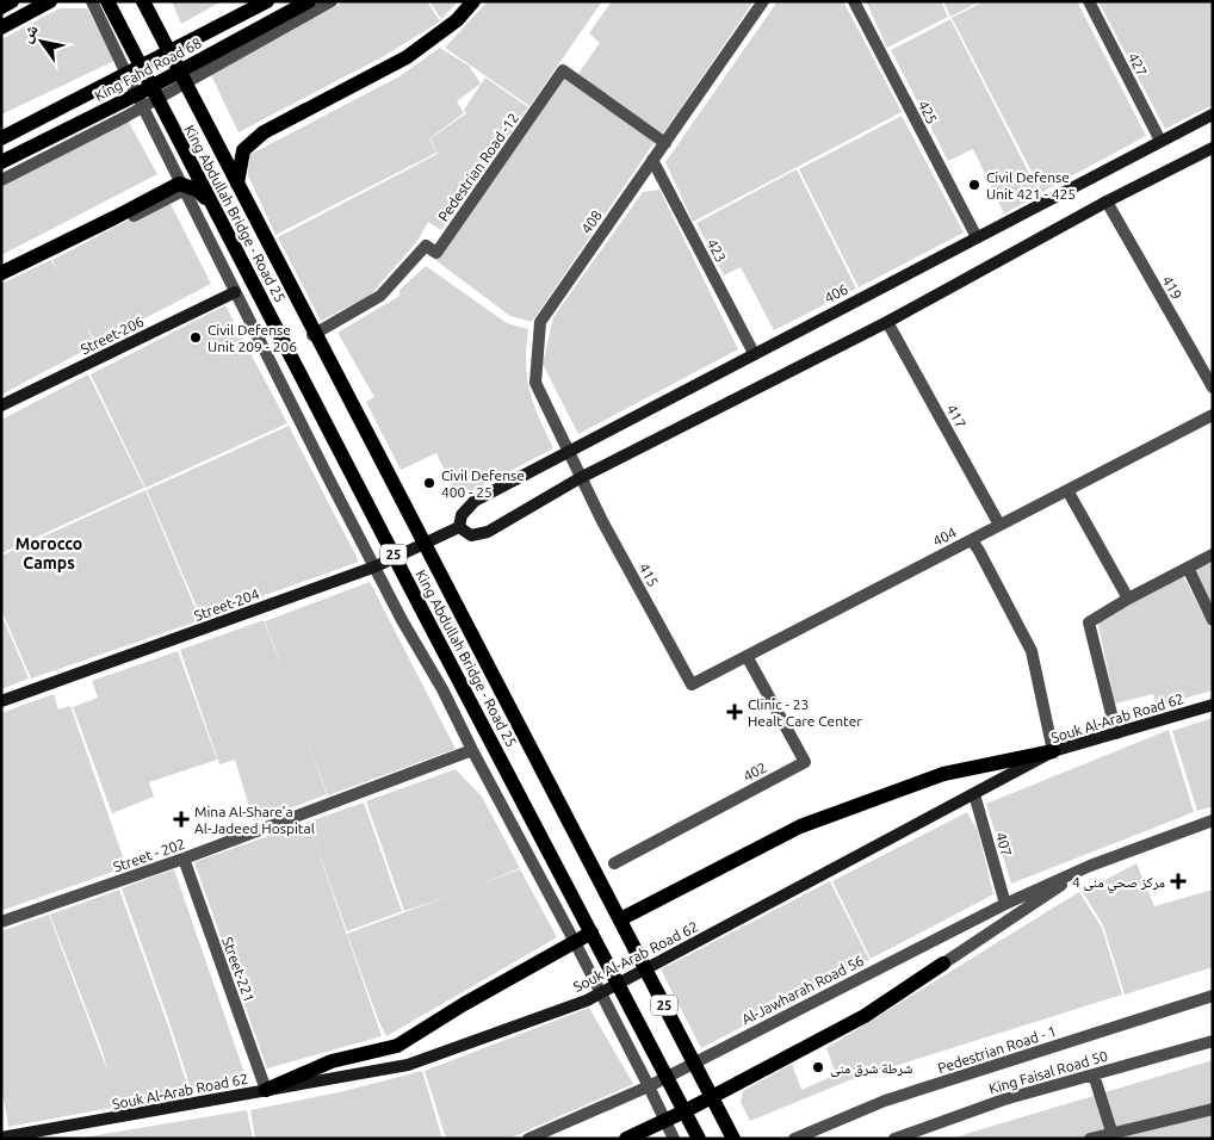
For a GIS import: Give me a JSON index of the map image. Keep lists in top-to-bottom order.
{
  "streets": {
    "main road": [
      "King Fahd Road 68",
      "King Abdullah Bridge - Road 25",
      "406",
      "Street-206",
      "25",
      "Street-204",
      "Souk Al-Arab Road 62"
    ],
    "street": [
      "427",
      "425",
      "Pedestrian Road -12",
      "408",
      "423",
      "419",
      "417",
      "404",
      "415",
      "402",
      "407",
      "Street - 202",
      "Street-221",
      "Al-Jawharah Road 56",
      "Pedestrian Road - 1",
      "King Faisal Road 50"
    ]
  },
  "crossings": [
    ["427", "406"],
    ["425", "406"],
    ["Pedestrian Road -12", "408"],
    ["408", "423"],
    ["408", "406"],
    ["408", "415"],
    ["423", "406"],
    ["406", "Street-204"],
    ["417", "404"],
    ["404", "415"],
    ["404", "402"],
    ["Souk Al-Arab Road 62", "407"],
    ["Souk Al-Arab Road 62", "Street-221"],
    ["407", "Al-Jawharah Road 56"],
    ["Street - 202", "Street-221"]
  ],
  "districts": ["Morocco Camps"],
  "places": {
    "other": [
      "Civil Defense Unit 421 - 425",
      "Civil Defense Unit 209 - 206",
      "Civil Defense 400 - 25",
      "شرطة شرق منى"
    ],
    "health": ["Clinic - 23 Healt Care Center", "Mina Al-Share’a Al-Jadeed Hospital", "مركز صحي منى 4"]
  },
  "north": "top left"
}
